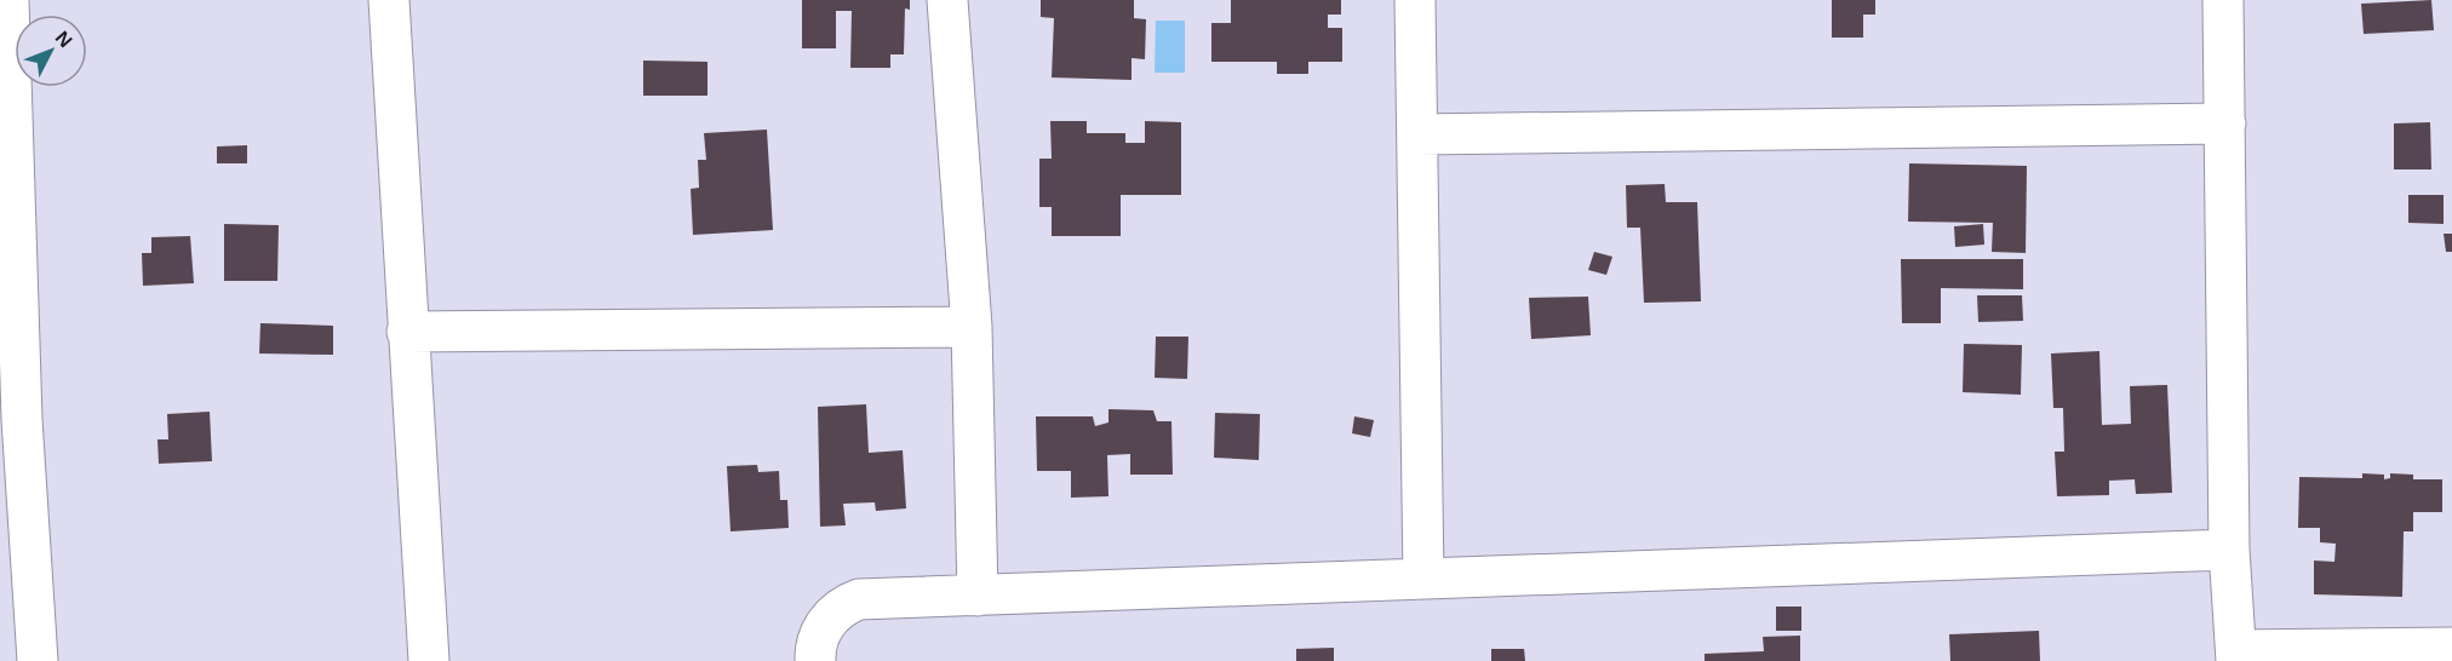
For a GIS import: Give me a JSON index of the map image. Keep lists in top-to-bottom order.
{
  "north": "top right"
}
